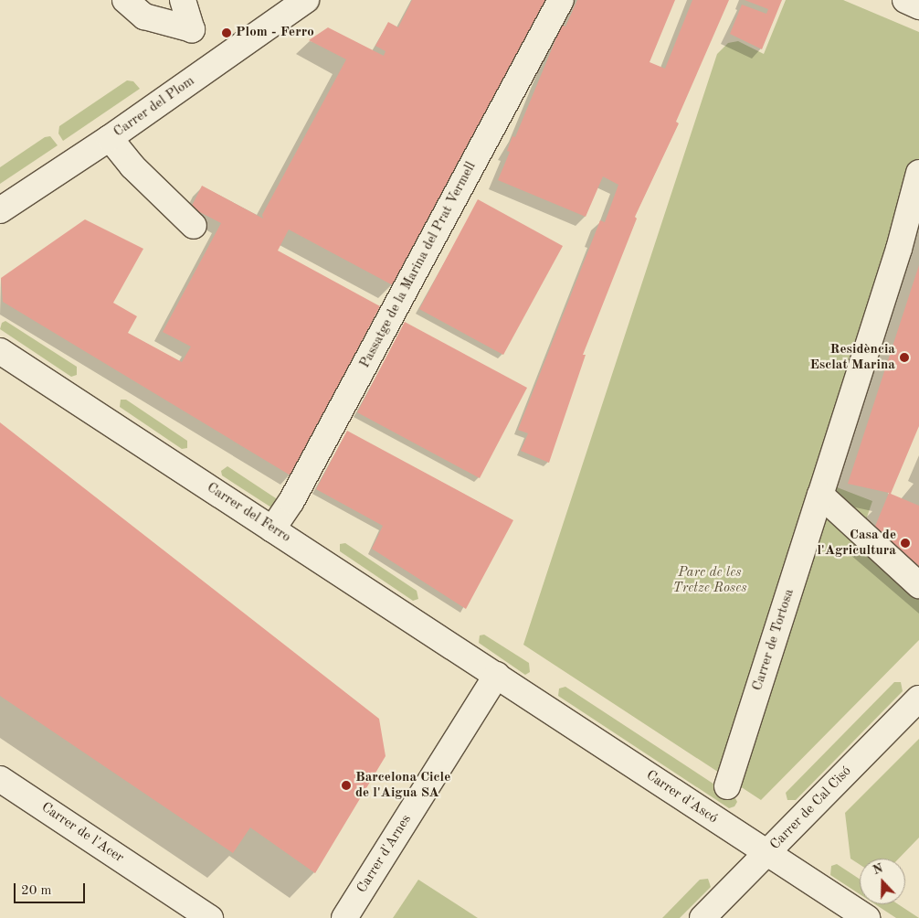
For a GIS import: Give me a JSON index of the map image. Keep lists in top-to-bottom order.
{
  "streets": {
    "street": [
      "Carrer del Plom",
      "Passatge de la Marina del Prat Vermell",
      "Carrer del Ferro",
      "Carrer de Tortosa",
      "Carrer d'Ascó",
      "Carrer de Cal Cisó",
      "Carrer de l'Acer",
      "Carrer d'Arnes"
    ]
  },
  "crossings": [
    ["Passatge de la Marina del Prat Vermell", "Carrer del Ferro"],
    ["Carrer del Ferro", "Carrer d'Ascó"],
    ["Carrer del Ferro", "Carrer d'Arnes"],
    ["Carrer d'Ascó", "Carrer de Cal Cisó"],
    ["Carrer d'Ascó", "Carrer d'Arnes"]
  ],
  "parks": ["Parc de les Tretze Roses"],
  "places": [
    "Plom - Ferro",
    "Residència Esclat Marina",
    "Casa de l'Agricultura",
    "Barcelona Cicle de l'Aigua SA"
  ],
  "scale_bar": "20 m",
  "north": "top"
}
